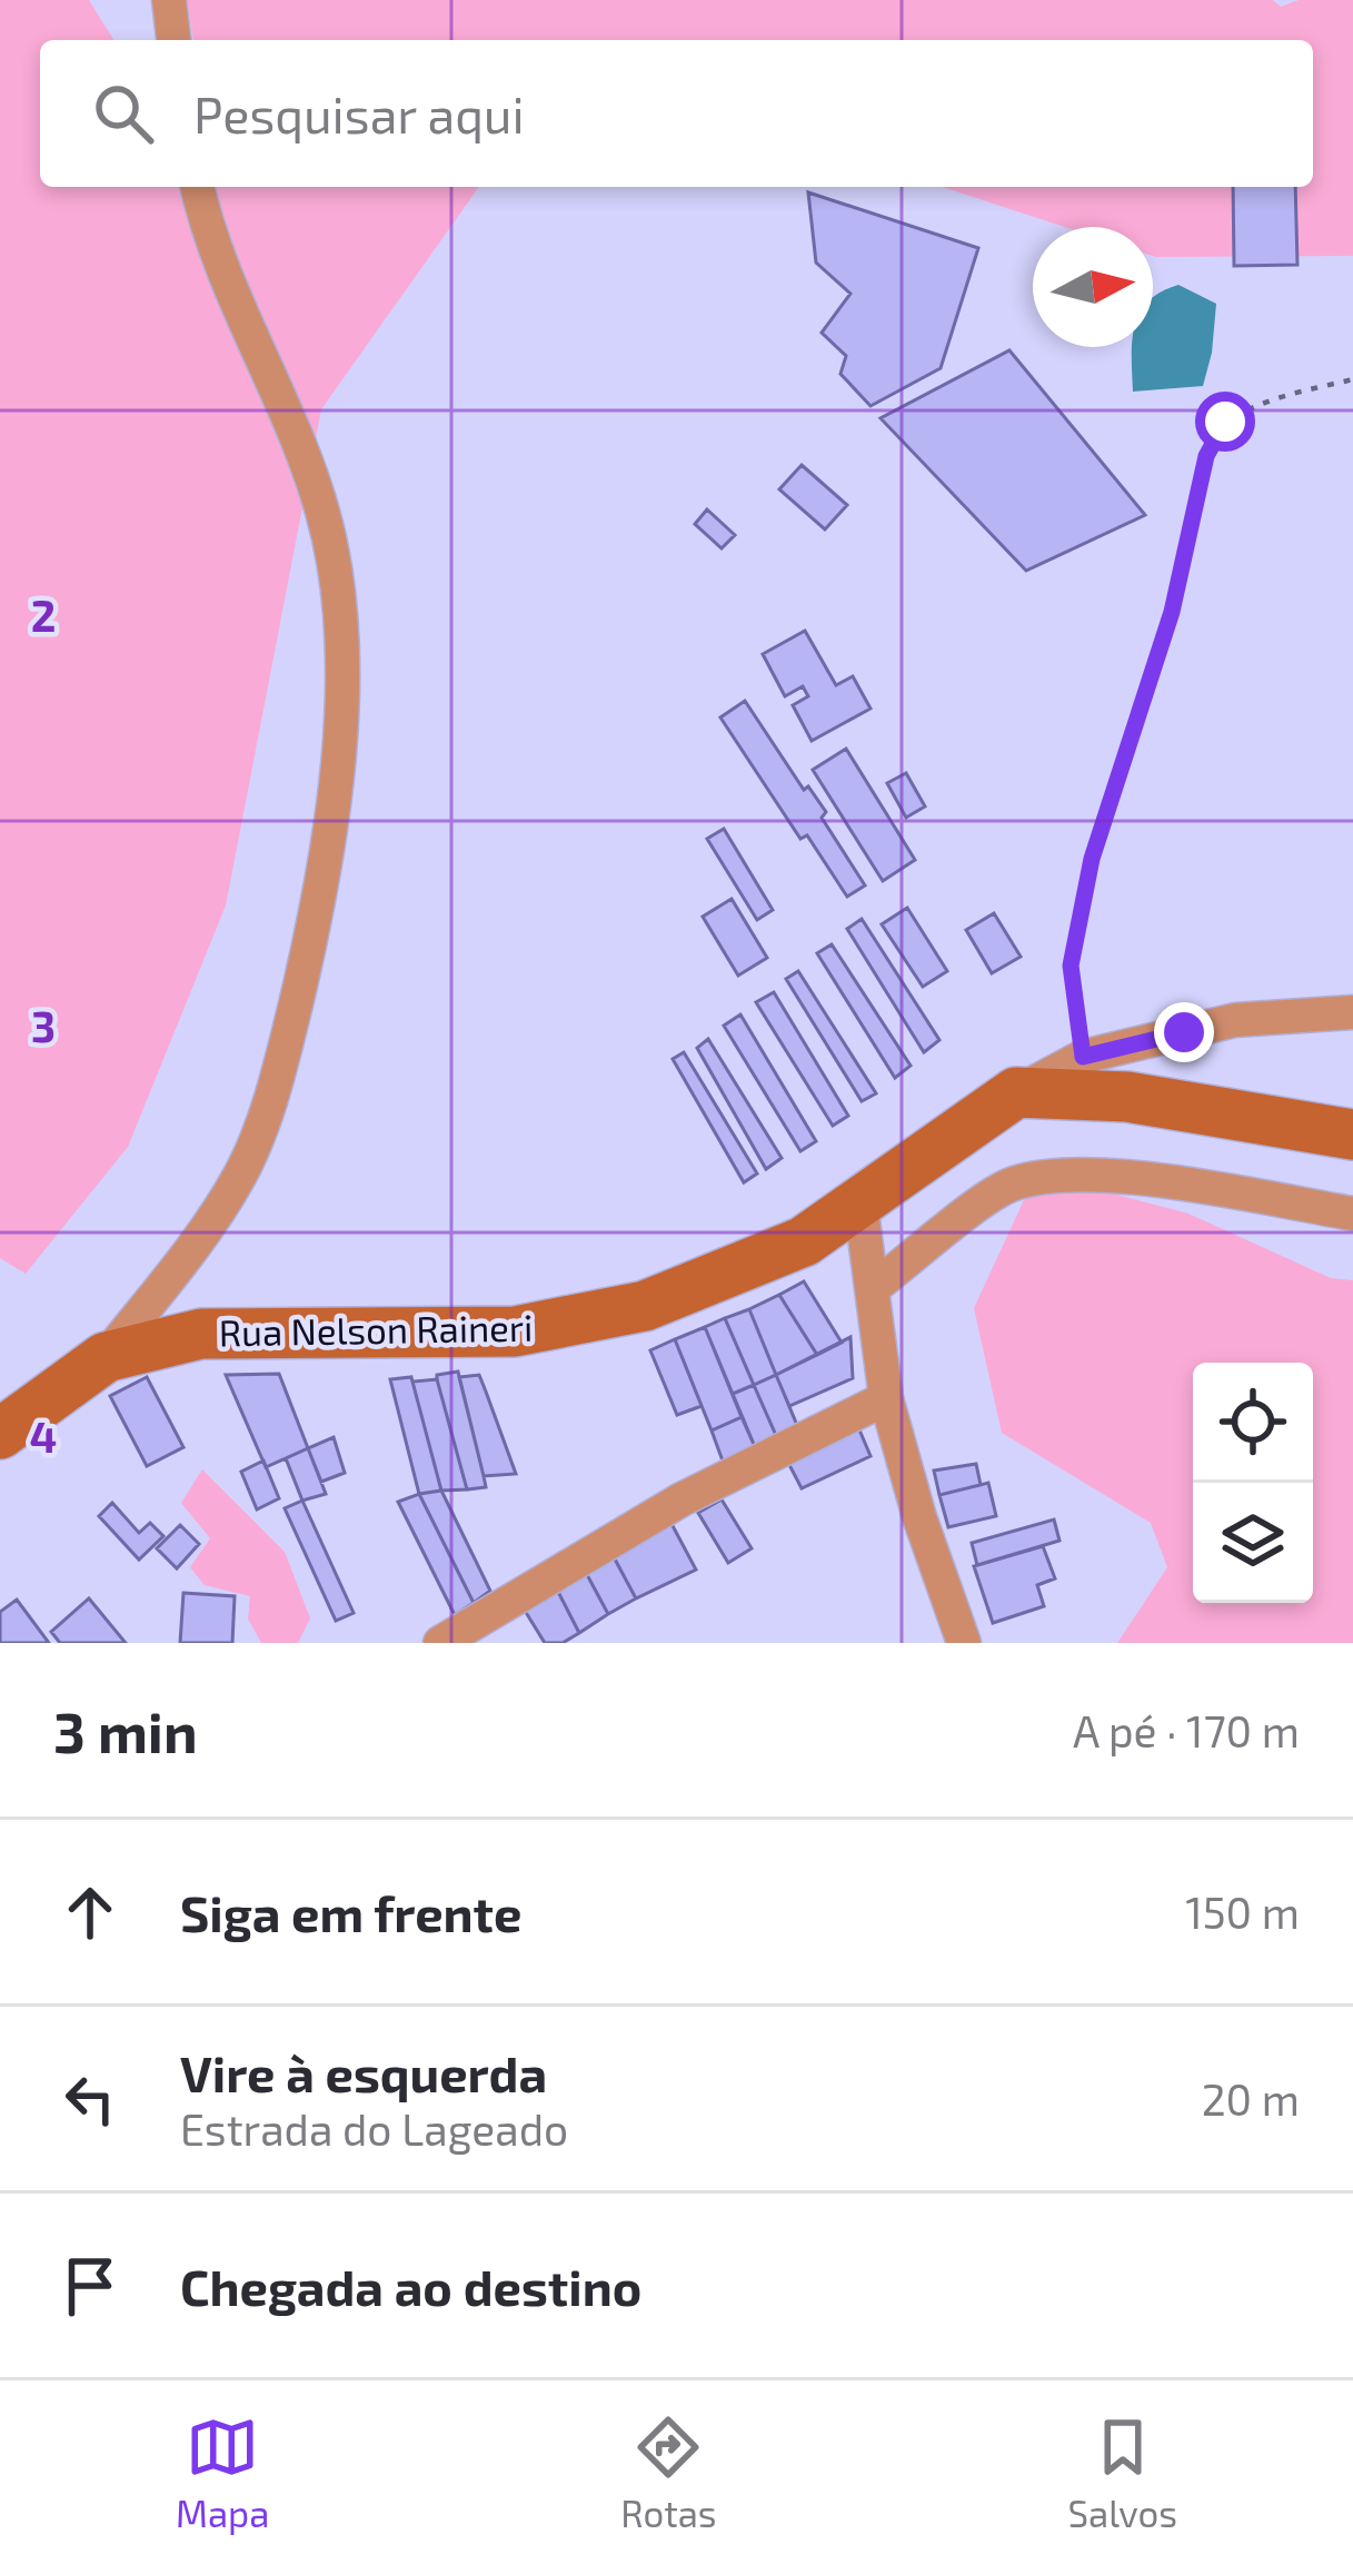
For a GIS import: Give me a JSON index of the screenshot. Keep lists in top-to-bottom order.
{
  "streets": {
    "main road": ["Rua Nelson Raineri"]
  },
  "north": "right",
  "page": {
    "search": "Pesquisar aqui",
    "heading": ["3 min", "A pé · 170 m"],
    "list": [
      ["Siga em frente", "150 m"],
      ["Vire à esquerda", "Estrada do Lageado", "20 m"],
      "Chegada ao destino"
    ],
    "nav": ["Mapa", "Rotas", "Salvos"]
  },
  "grid": {
    "rows": ["2", "3", "4"]
  }
}
